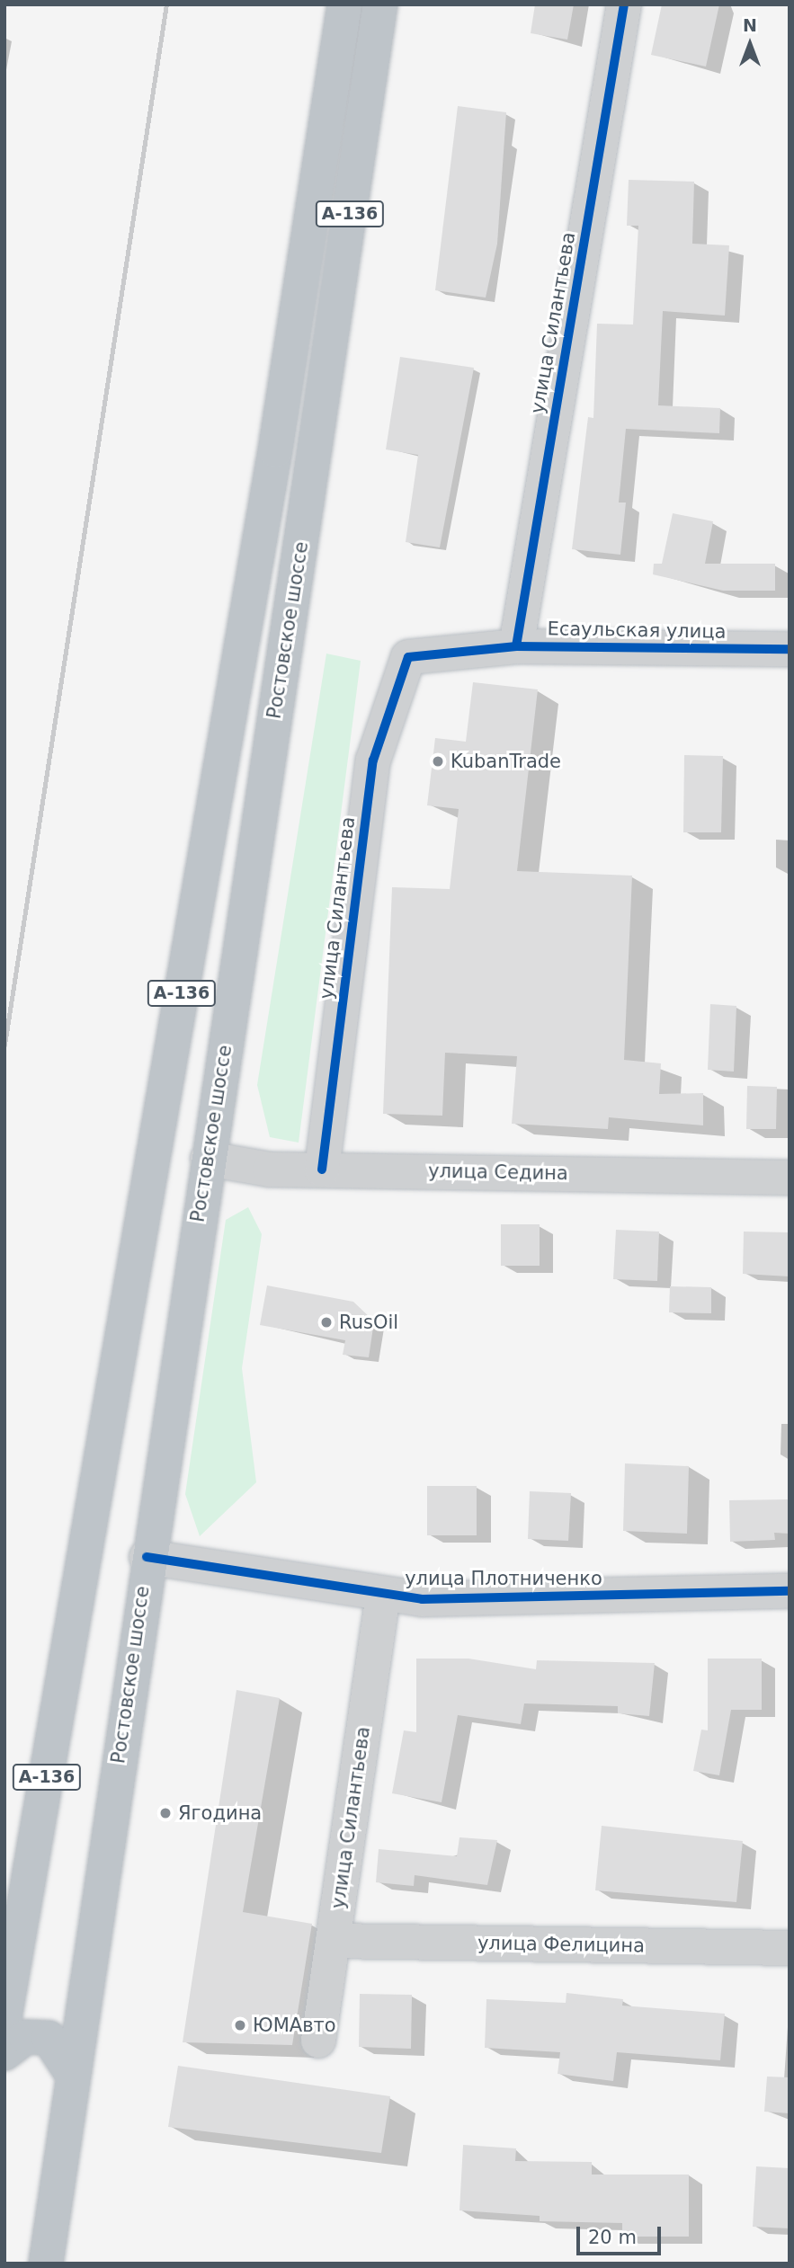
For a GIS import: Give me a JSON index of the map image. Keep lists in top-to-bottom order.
{
  "streets": {
    "highway": ["А-136", "Ростовское шоссе"],
    "street": [
      "улица Силантьева",
      "Есаульская улица",
      "улица Седина",
      "улица Плотниченко",
      "улица Фелицина"
    ]
  },
  "crossings": [
    ["улица Силантьева", "Есаульская улица"],
    ["улица Силантьева", "улица Седина"],
    ["улица Силантьева", "улица Плотниченко"],
    ["улица Силантьева", "улица Фелицина"],
    ["Ростовское шоссе", "улица Седина"],
    ["Ростовское шоссе", "улица Плотниченко"]
  ],
  "places": [
    "KubanTrade",
    "RusOil",
    "Ягодина",
    "ЮМАвто"
  ],
  "scale_bar": "20 m",
  "north": "top"
}
